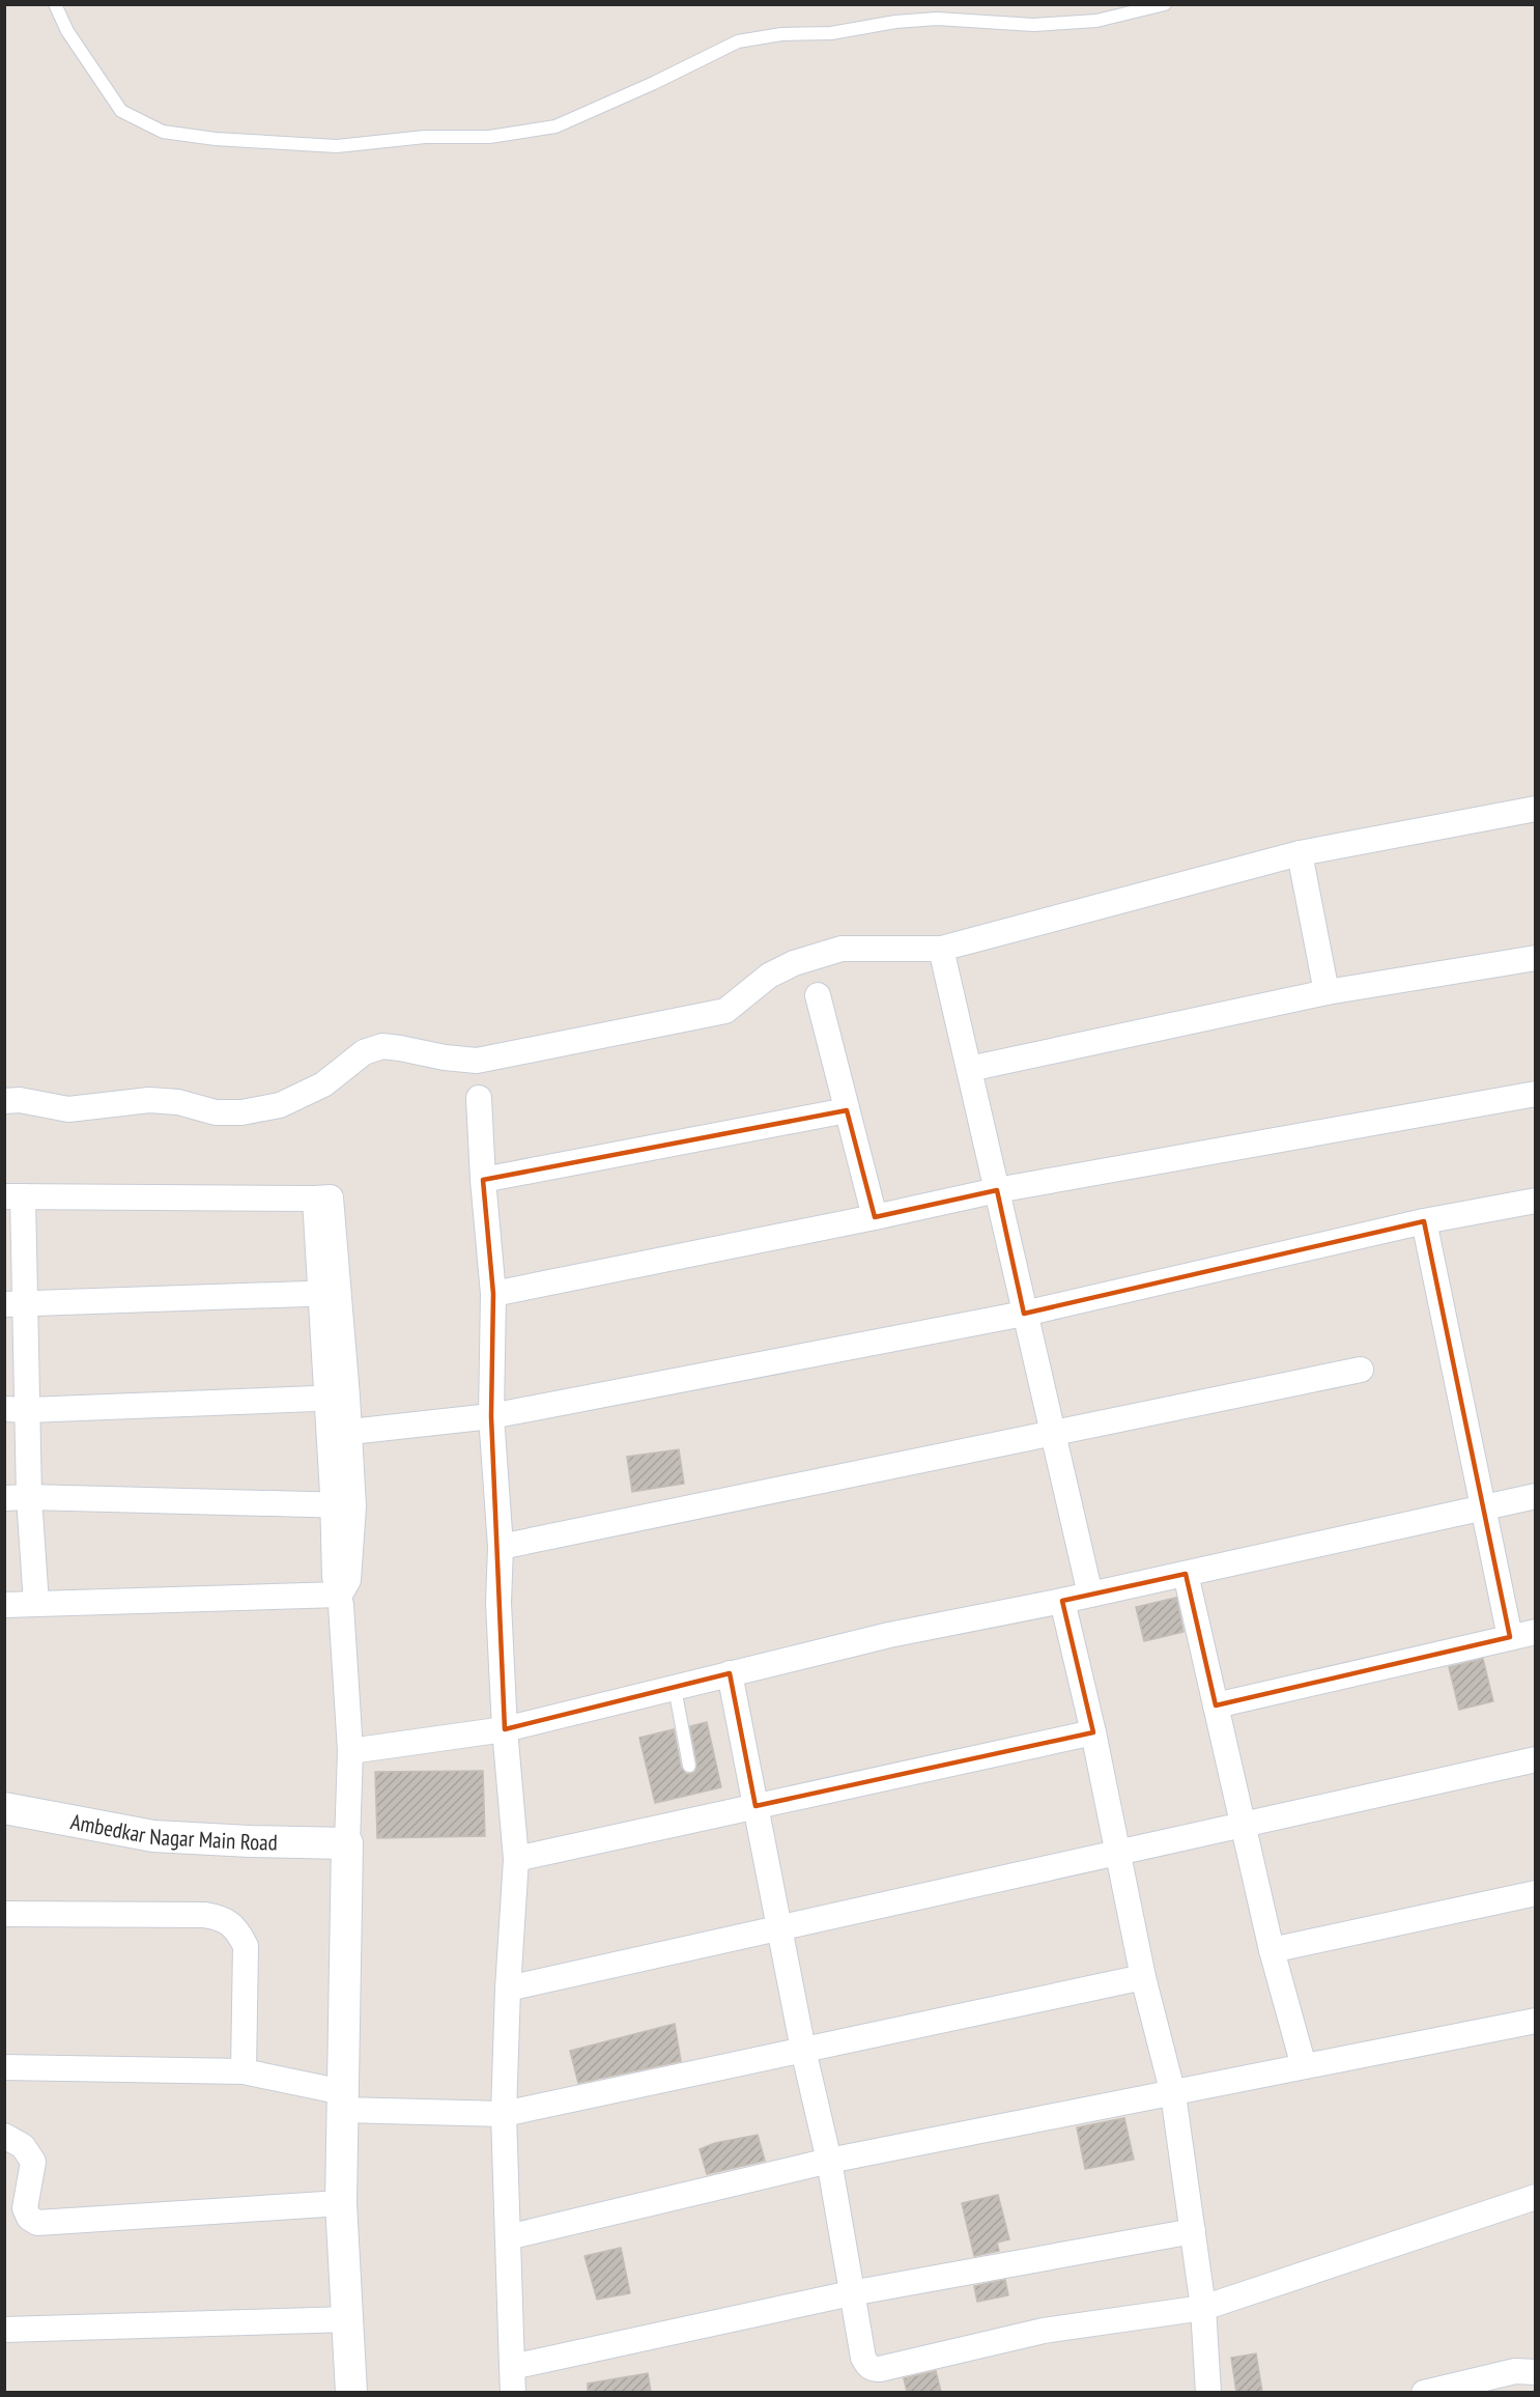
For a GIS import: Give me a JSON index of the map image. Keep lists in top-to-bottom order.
{
  "streets": {
    "street": ["Ambedkar Nagar Main Road"]
  }
}
